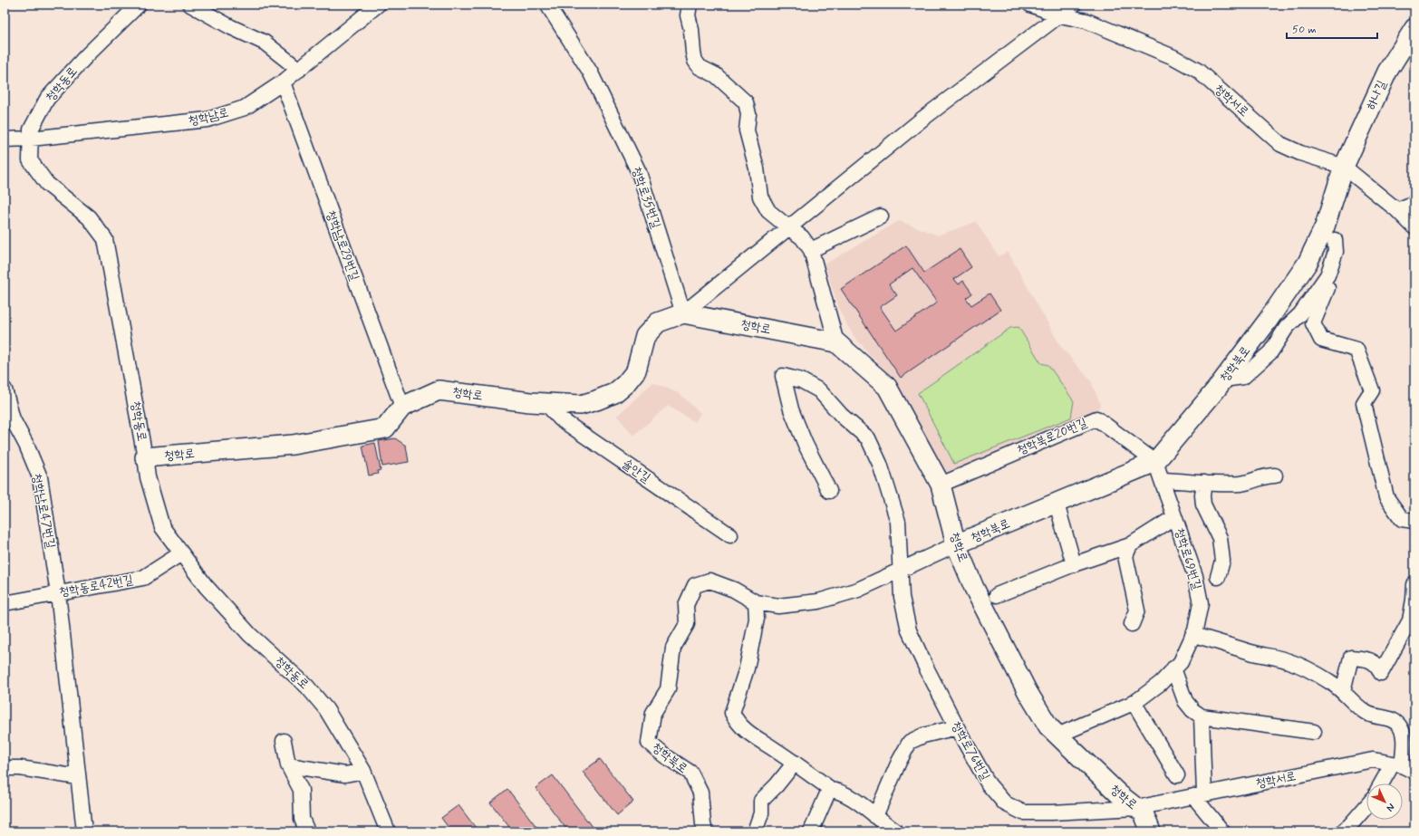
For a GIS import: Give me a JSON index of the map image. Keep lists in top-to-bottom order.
{
  "streets": {
    "main road": ["하나길", "청학로", "청학북로"],
    "street": [
      "청학동로",
      "청학서로",
      "청학남로",
      "청학로35번길",
      "청학남로29번길",
      "청학북로20번길",
      "솔안길",
      "청학남로47번길",
      "청학로69번길",
      "청학동로42번길",
      "청학로76번길"
    ]
  },
  "crossings": [
    ["청학동로", "청학남로"],
    ["청학동로", "청학로"],
    ["청학동로", "청학동로42번길"],
    ["하나길", "청학서로"],
    ["하나길", "청학북로"],
    ["청학서로", "청학로"],
    ["청학서로", "청학북로"],
    ["청학서로", "청학로76번길"],
    ["청학남로", "청학남로29번길"],
    ["청학로35번길", "청학로"],
    ["청학남로29번길", "청학로"],
    ["청학로", "청학북로"],
    ["청학로", "청학북로20번길"],
    ["청학로", "솔안길"],
    ["청학로", "청학로69번길"],
    ["청학로", "청학로76번길"],
    ["청학북로", "청학북로20번길"],
    ["청학북로", "청학로69번길"],
    ["청학북로", "청학로76번길"],
    ["청학북로20번길", "청학로69번길"],
    ["청학남로47번길", "청학동로42번길"]
  ],
  "scale_bar": "50 m",
  "north": "bottom right"
}
